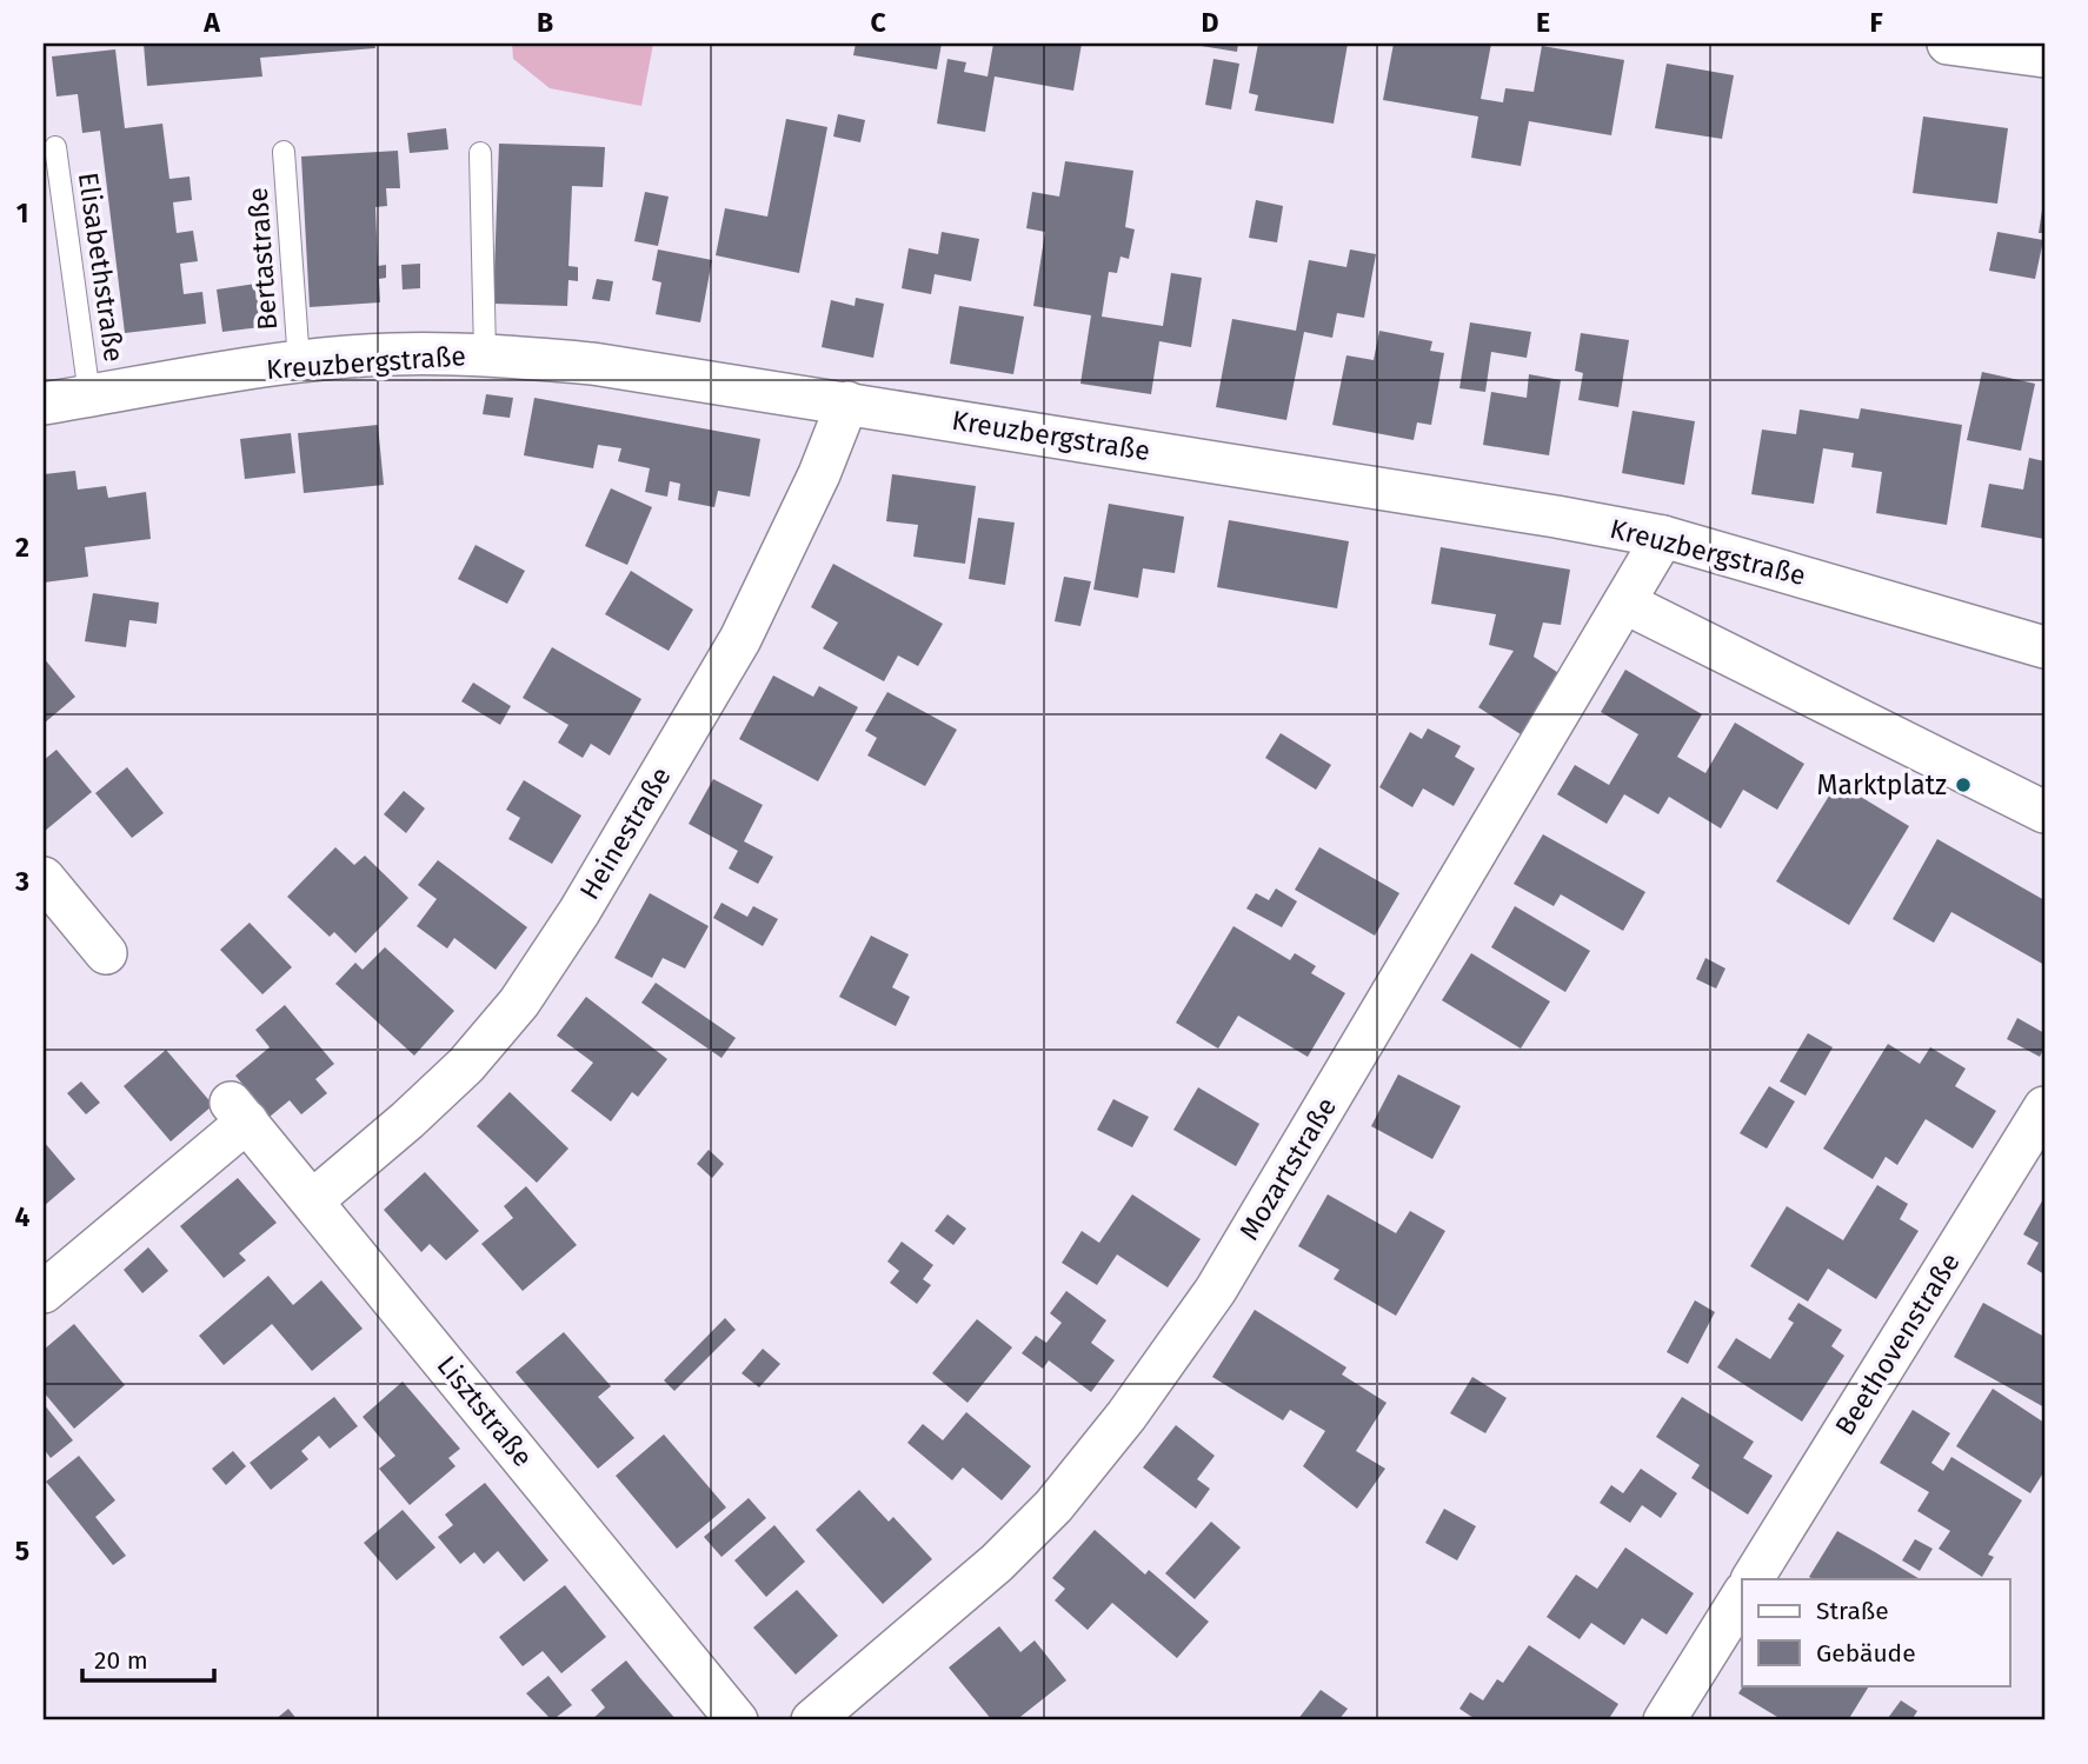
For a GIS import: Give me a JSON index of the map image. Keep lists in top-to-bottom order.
{
  "streets": {
    "street": [
      "Kreuzbergstraße",
      "Heinestraße",
      "Mozartstraße",
      "Beethovenstraße",
      "Lisztstraße"
    ],
    "lane": ["Bertastraße", "Elisabethstraße"]
  },
  "crossings": [
    ["Bertastraße", "Kreuzbergstraße"],
    ["Elisabethstraße", "Kreuzbergstraße"],
    ["Kreuzbergstraße", "Heinestraße"],
    ["Kreuzbergstraße", "Mozartstraße"],
    ["Heinestraße", "Lisztstraße"]
  ],
  "places": ["Marktplatz"],
  "legend": ["Straße", "Gebäude"],
  "scale_bar": "20 m",
  "grid": {
    "columns": [
      "A",
      "B",
      "C",
      "D",
      "E",
      "F"
    ],
    "rows": [
      "1",
      "2",
      "3",
      "4",
      "5"
    ]
  }
}
